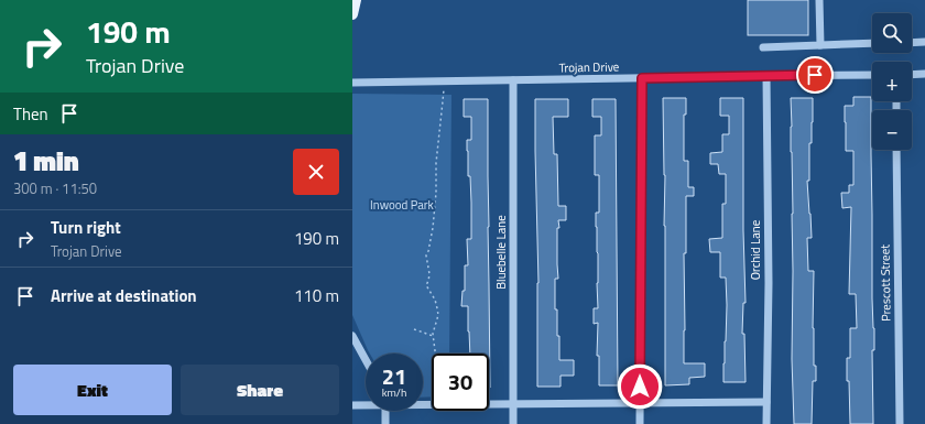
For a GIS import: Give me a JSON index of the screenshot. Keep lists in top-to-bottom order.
{
  "streets": {
    "street": [
      "Trojan Drive",
      "Orchid Lane",
      "Bluebelle Lane",
      "Prescott Street"
    ]
  },
  "crossings": [
    ["Trojan Drive", "Orchid Lane"],
    ["Trojan Drive", "Bluebelle Lane"]
  ],
  "parks": ["Inwood Park"],
  "page": {
    "turn": ["190 m", "Trojan Drive"],
    "map_buttons": ["+", "−"],
    "then": "Then",
    "heading": ["1 min", "300 m · 11:50"],
    "list": [
      {
        "name": "Turn right",
        "note": "Trojan Drive",
        "value": "190 m"
      },
      {
        "name": "Arrive at destination",
        "value": "110 m"
      }
    ],
    "speed": "21 km/h",
    "limit": "30",
    "buttons": ["Exit", "Share"]
  }
}
